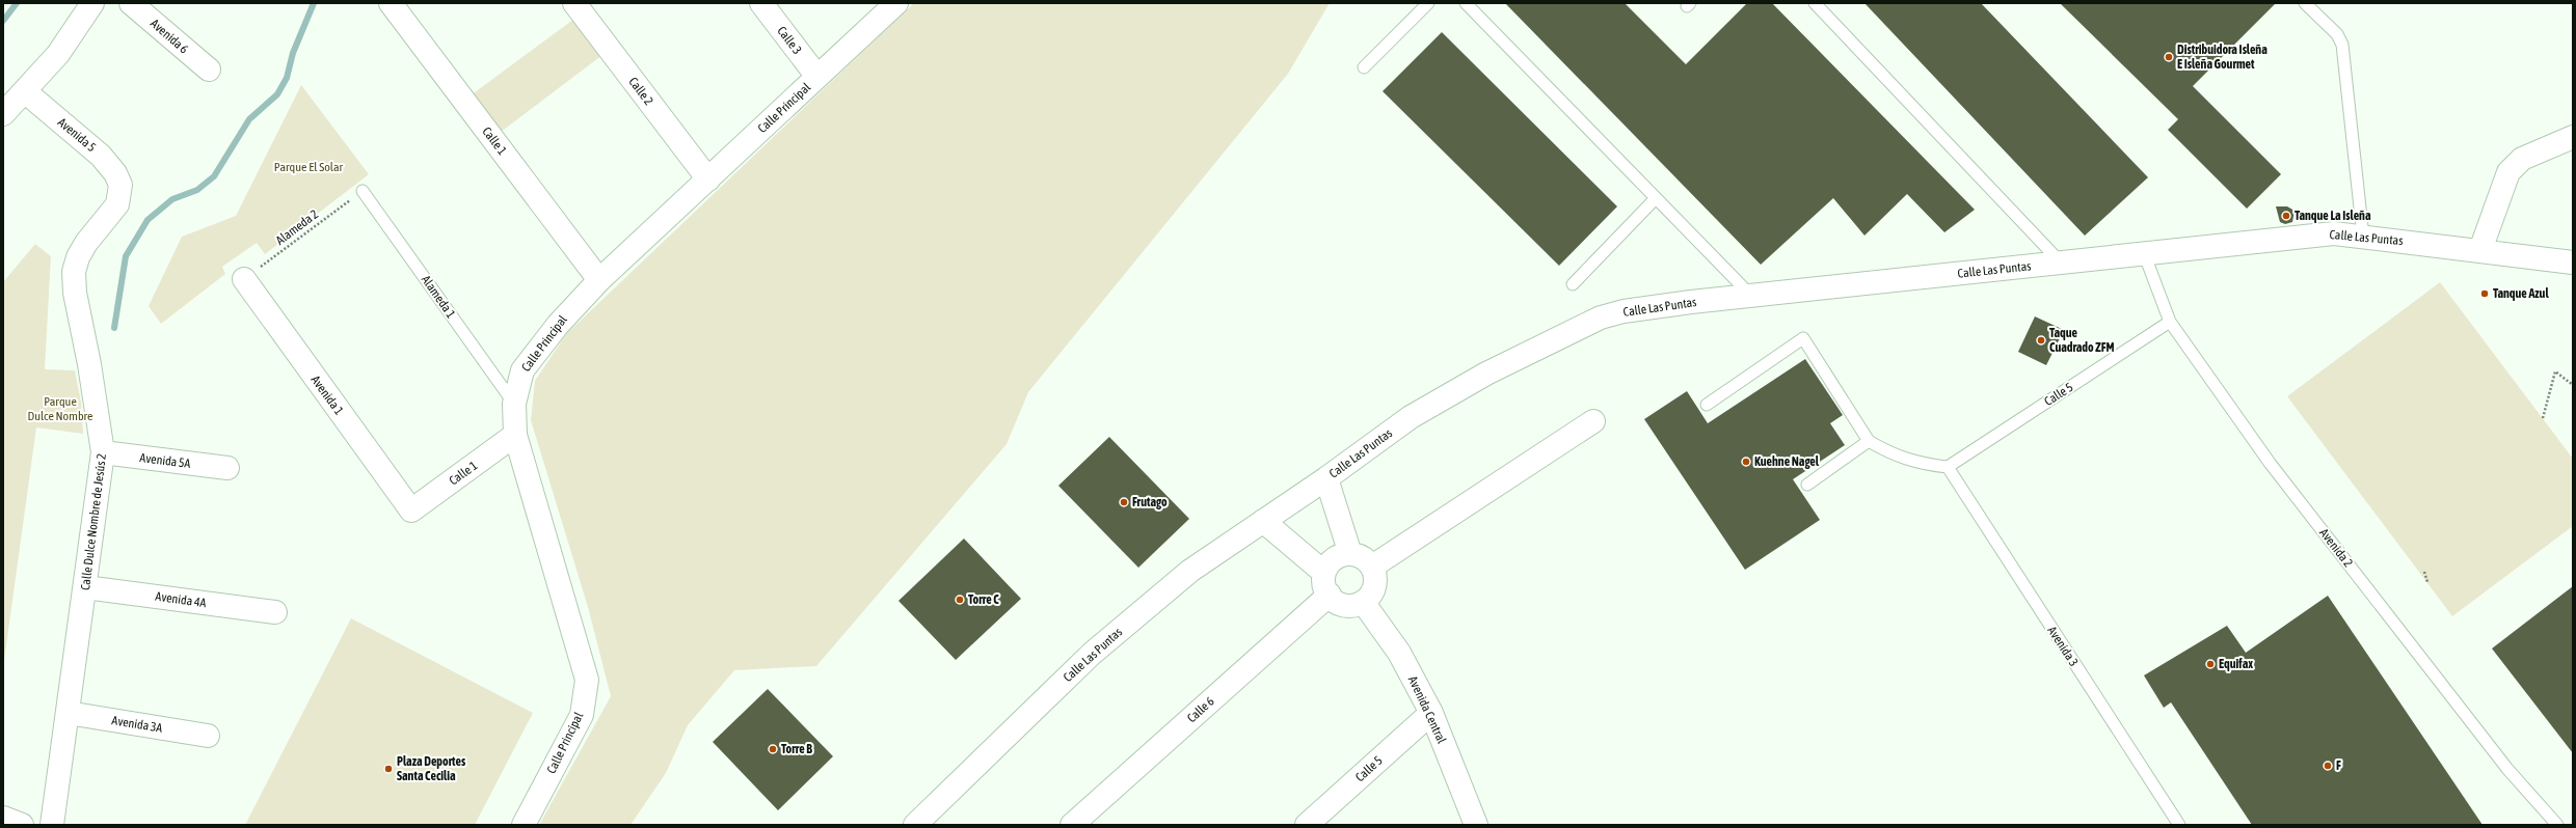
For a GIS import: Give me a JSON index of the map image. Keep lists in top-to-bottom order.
{
  "streets": {
    "street": [
      "Avenida 6",
      "Calle 3",
      "Calle 2",
      "Calle Principal",
      "Avenida 5",
      "Calle 1",
      "Calle Las Puntas",
      "Calle 5",
      "Avenida 1",
      "Avenida 5A",
      "Calle Dulce Nombre de Jesús 2",
      "Avenida 4A",
      "Calle 6",
      "Avenida Central",
      "Avenida 3A"
    ],
    "lane": ["Alameda 1", "Avenida 2", "Avenida 3"],
    "path": ["Alameda 2"]
  },
  "crossings": [
    ["Calle 3", "Calle Principal"],
    ["Calle 2", "Calle Principal"],
    ["Calle Principal", "Calle 1"],
    ["Calle Principal", "Alameda 1"],
    ["Avenida 5", "Calle Dulce Nombre de Jesús 2"],
    ["Calle 1", "Avenida 1"],
    ["Alameda 2", "Alameda 1"],
    ["Alameda 2", "Avenida 1"],
    ["Calle Las Puntas", "Avenida 2"],
    ["Calle 5", "Avenida 2"],
    ["Calle 5", "Avenida 3"],
    ["Calle 5", "Avenida Central"],
    ["Avenida 5A", "Calle Dulce Nombre de Jesús 2"],
    ["Calle Dulce Nombre de Jesús 2", "Avenida 4A"],
    ["Calle Dulce Nombre de Jesús 2", "Avenida 3A"],
    ["Calle 6", "Avenida Central"]
  ],
  "parks": ["Parque El Solar", "Parque Dulce Nombre"],
  "places": [
    "Distribuidora Isleña E Isleña Gourmet",
    "Tanque La Isleña",
    "Tanque Azul",
    "Taque Cuadrado ZFM",
    "Kuehne Nagel",
    "Frutago",
    "Torre C",
    "Equifax",
    "Torre B",
    "F",
    "Plaza Deportes Santa Cecilia"
  ]
}
